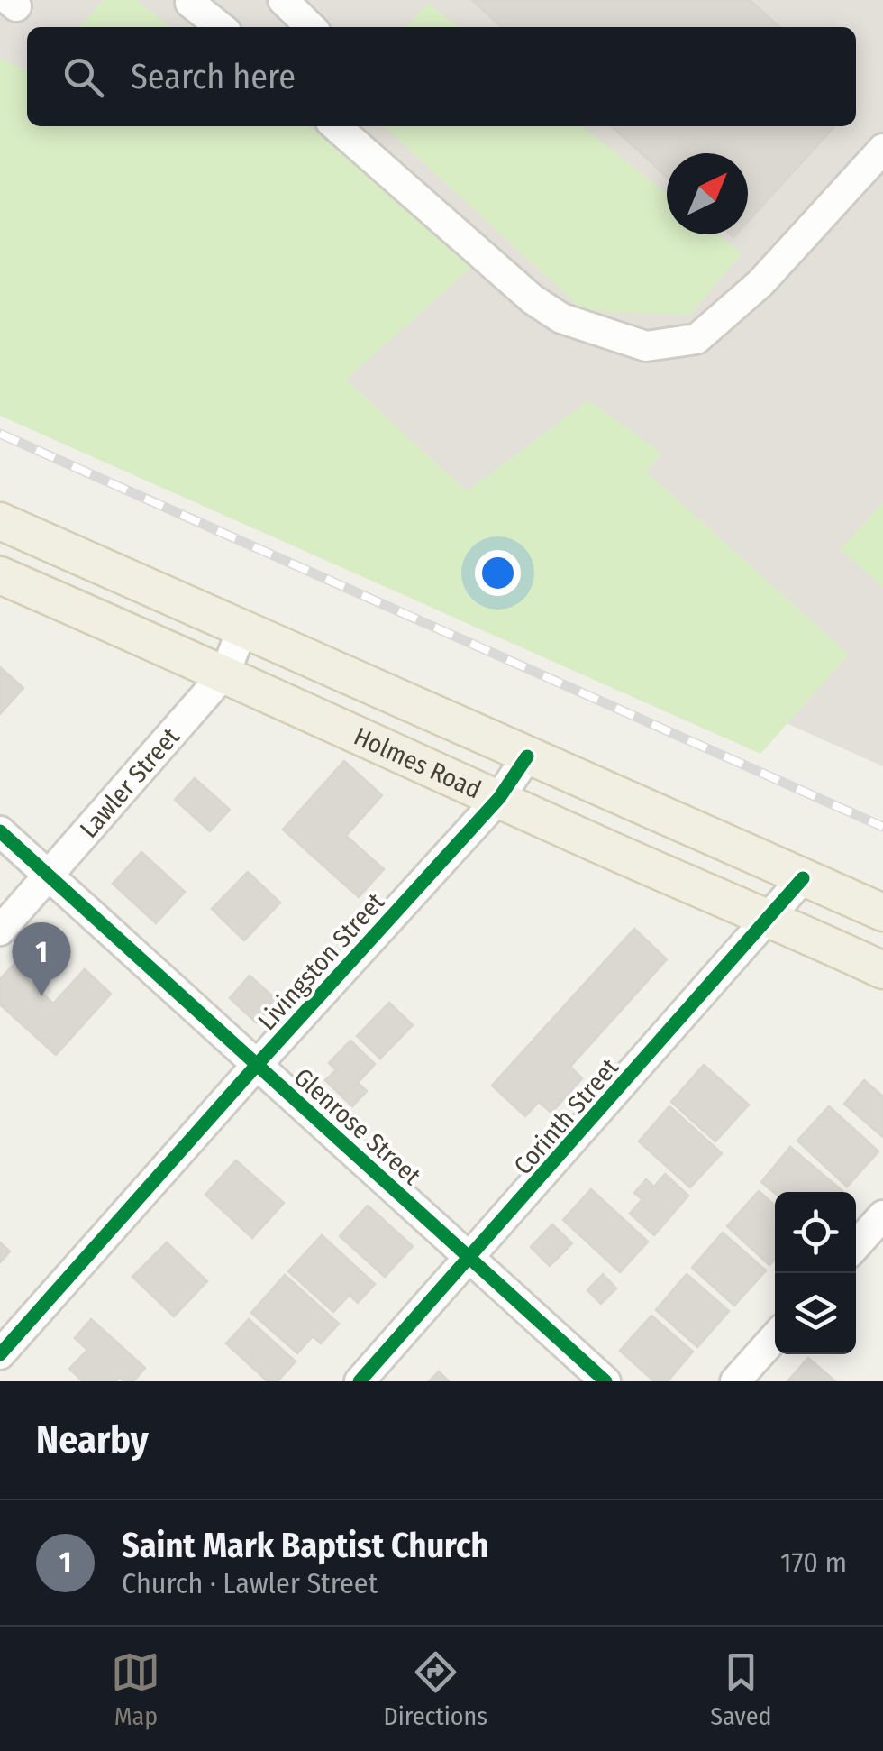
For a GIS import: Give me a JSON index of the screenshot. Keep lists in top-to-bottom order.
{
  "streets": {
    "main road": ["Holmes Road"],
    "street": [
      "Lawler Street",
      "Livingston Street",
      "Corinth Street",
      "Glenrose Street"
    ]
  },
  "crossings": [
    ["Holmes Road", "Lawler Street"],
    ["Holmes Road", "Livingston Street"],
    ["Holmes Road", "Corinth Street"],
    ["Lawler Street", "Glenrose Street"],
    ["Livingston Street", "Glenrose Street"],
    ["Corinth Street", "Glenrose Street"]
  ],
  "north": "top right",
  "page": {
    "search": "Search here",
    "pins": "1",
    "heading": "Nearby",
    "list": [
      {
        "mark": "1",
        "name": "Saint Mark Baptist Church",
        "note": "Church · Lawler Street",
        "value": "170 m"
      }
    ],
    "nav": ["Map", "Directions", "Saved"]
  }
}
